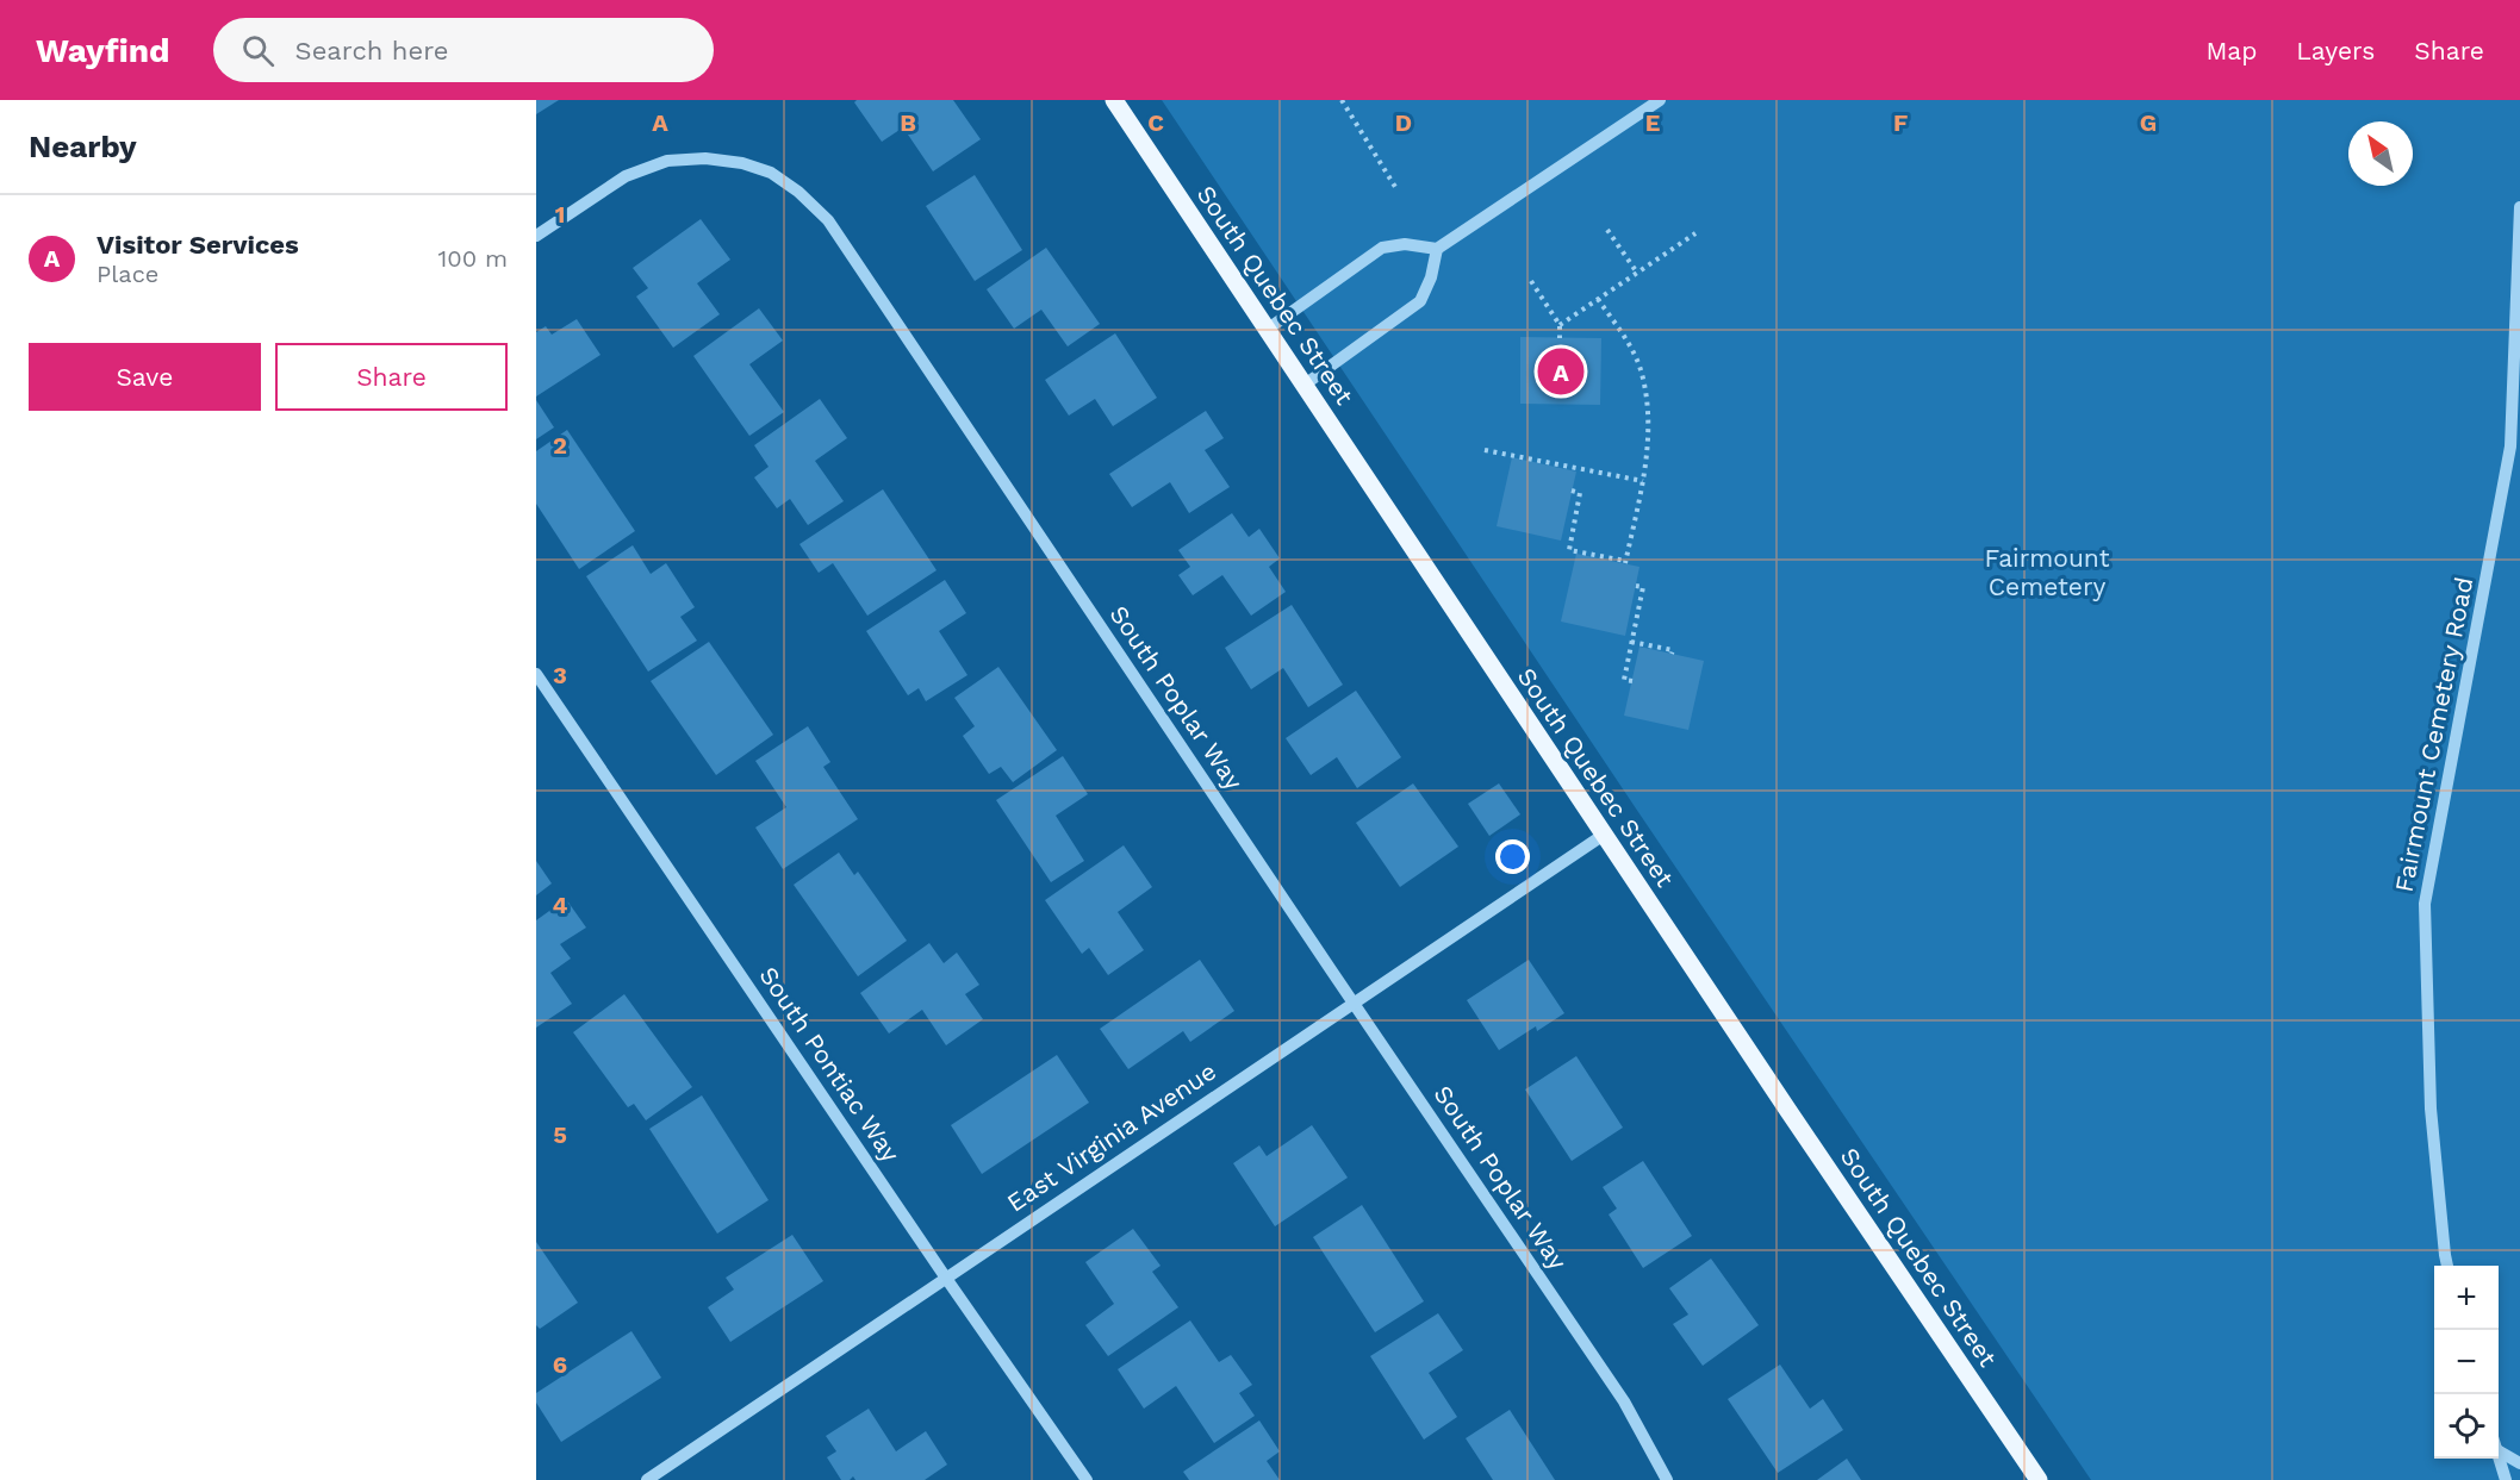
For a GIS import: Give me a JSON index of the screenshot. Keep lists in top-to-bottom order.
{
  "streets": {
    "main road": ["South Quebec Street"],
    "street": [
      "South Poplar Way",
      "Fairmount Cemetery Road",
      "South Pontiac Way",
      "East Virginia Avenue"
    ]
  },
  "crossings": [
    ["South Quebec Street", "East Virginia Avenue"],
    ["South Poplar Way", "East Virginia Avenue"],
    ["South Pontiac Way", "East Virginia Avenue"]
  ],
  "parks": ["Fairmount Cemetery"],
  "north": "top left",
  "page": {
    "header": "Wayfind",
    "search": "Search here",
    "nav": ["Map", "Layers", "Share"],
    "heading": "Nearby",
    "list": [
      {
        "mark": "A",
        "name": "Visitor Services",
        "note": "Place",
        "value": "100 m"
      }
    ],
    "buttons": ["Save", "Share"],
    "pins": "A",
    "map_buttons": ["+", "−"]
  },
  "grid": {
    "columns": [
      "A",
      "B",
      "C",
      "D",
      "E",
      "F",
      "G"
    ],
    "rows": [
      "1",
      "2",
      "3",
      "4",
      "5",
      "6"
    ]
  }
}
